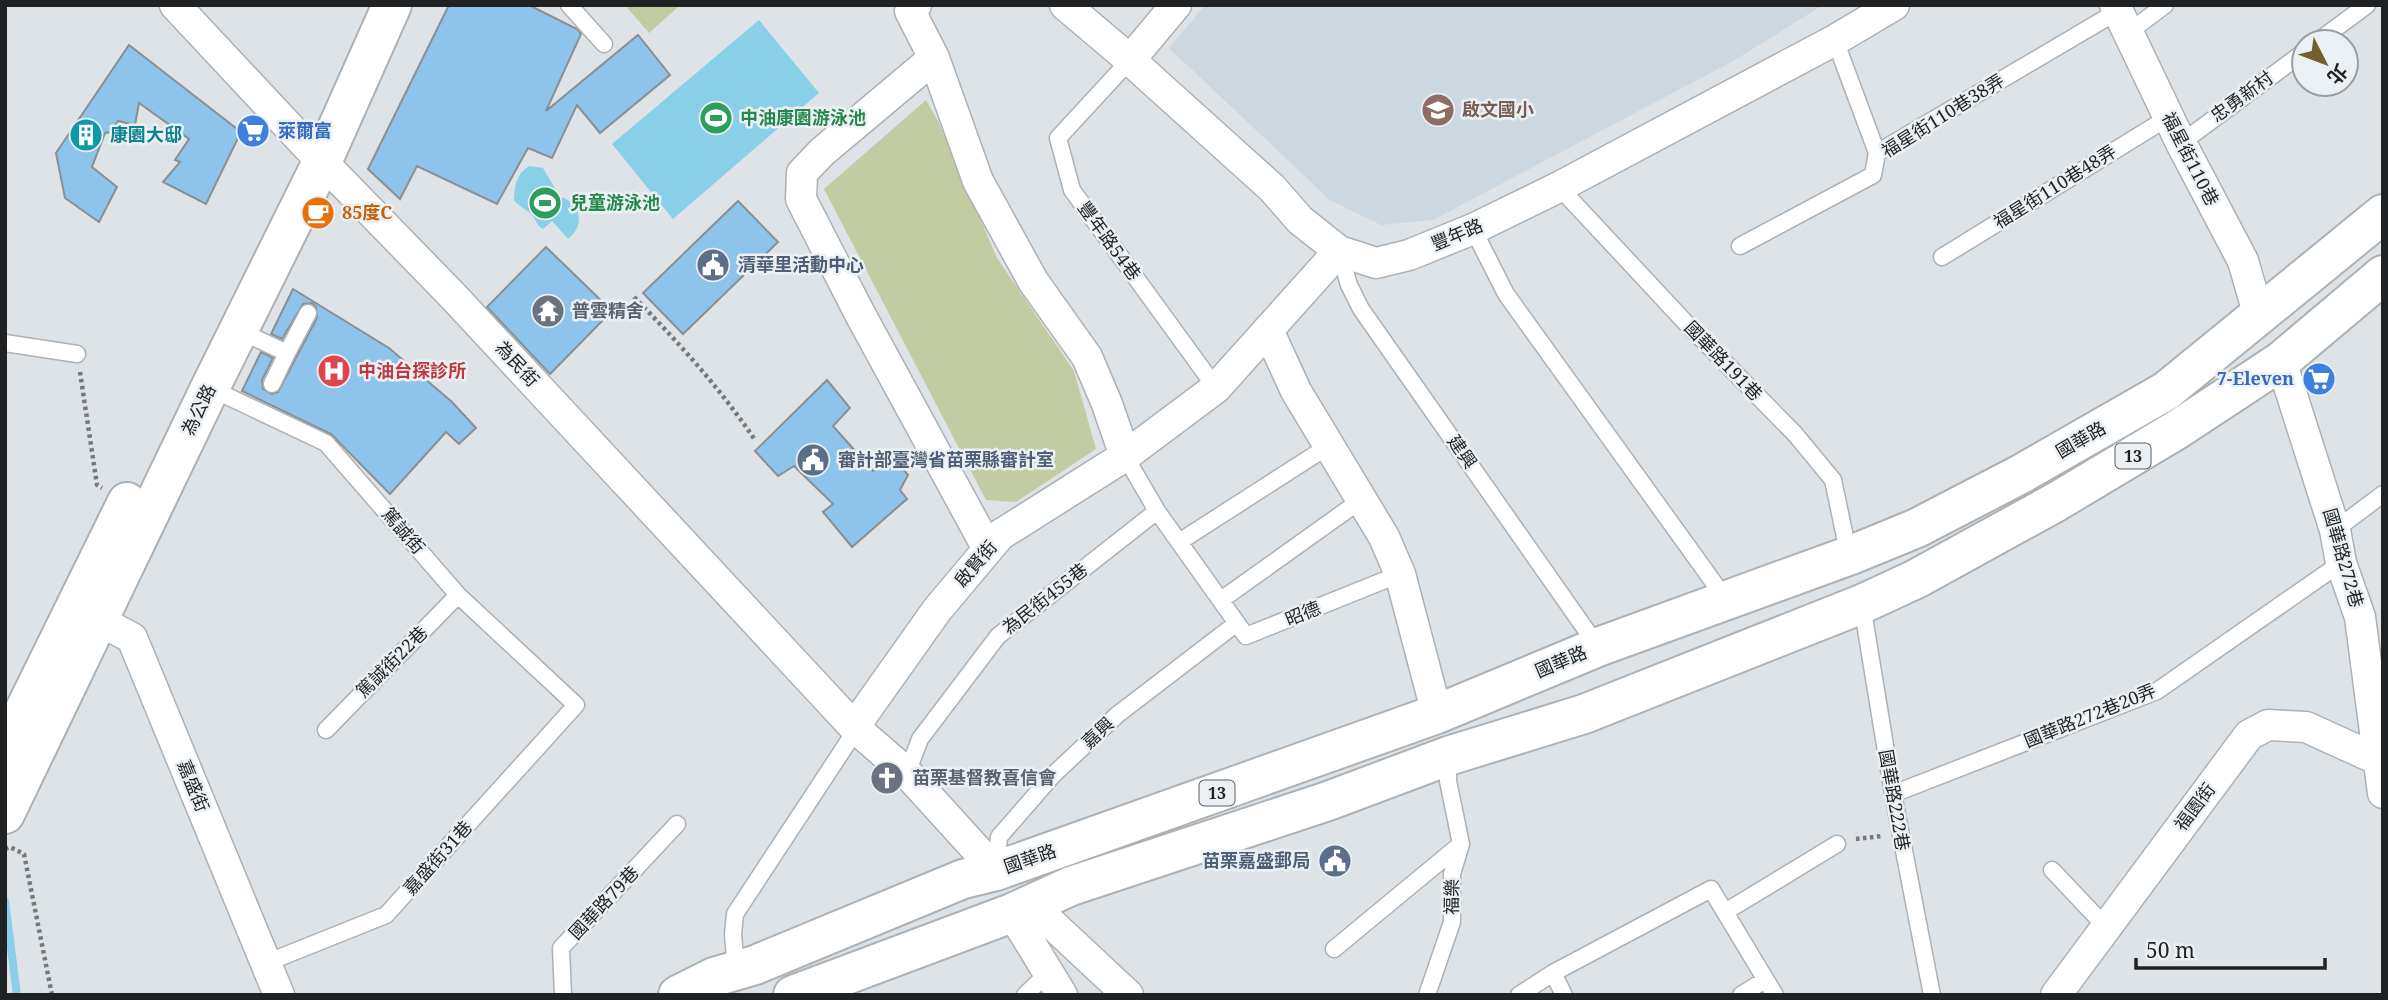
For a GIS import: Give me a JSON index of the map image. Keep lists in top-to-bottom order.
{
  "streets": {
    "main road": ["為公路", "國華路", "13"],
    "street": [
      "福星街110巷",
      "豐年路",
      "為民街",
      "國華路272巷",
      "啟賢街",
      "嘉盛街",
      "福園街"
    ],
    "lane": [
      "忠勇新村",
      "福星街110巷38弄",
      "福星街110巷48弄",
      "豐年路54巷",
      "國華路191巷",
      "建興",
      "篤誠街",
      "為民街455巷",
      "昭德",
      "篤誠街22巷",
      "國華路272巷20弄",
      "嘉興",
      "國華路222巷",
      "嘉盛街31巷",
      "福樂",
      "國華路79巷"
    ]
  },
  "crossings": [
    ["忠勇新村", "福星街110巷"],
    ["忠勇新村", "福星街110巷48弄"],
    ["福星街110巷38弄", "福星街110巷"],
    ["福星街110巷", "福星街110巷48弄"],
    ["福星街110巷", "國華路"],
    ["豐年路", "豐年路54巷"],
    ["豐年路", "國華路191巷"],
    ["豐年路", "建興"],
    ["豐年路", "啟賢街"],
    ["豐年路54巷", "啟賢街"],
    ["國華路191巷", "國華路"],
    ["為民街", "為公路"],
    ["為民街", "國華路"],
    ["為民街", "啟賢街"],
    ["為民街", "為民街455巷"],
    ["為民街", "嘉興"],
    ["為公路", "篤誠街"],
    ["為公路", "嘉盛街"],
    ["國華路", "建興"],
    ["國華路", "啟賢街"],
    ["國華路", "嘉興"],
    ["建興", "啟賢街"],
    ["13", "國華路272巷"],
    ["13", "國華路222巷"],
    ["13", "福樂"],
    ["篤誠街", "篤誠街22巷"],
    ["篤誠街", "嘉盛街31巷"],
    ["國華路272巷", "國華路272巷20弄"],
    ["國華路272巷", "福園街"],
    ["昭德", "嘉興"],
    ["國華路272巷20弄", "國華路222巷"],
    ["嘉盛街", "嘉盛街31巷"]
  ],
  "places": {
    "school or university": ["啟文國小"],
    "sports": ["中油康園游泳池", "兒童游泳池"],
    "supermarket": ["萊爾富", "7-Eleven"],
    "building": ["康園大邸"],
    "cafe": ["85度C"],
    "public building": ["清華里活動中心", "審計部臺灣省苗栗縣審計室", "苗栗嘉盛郵局"],
    "temple": ["普雲精舍"],
    "hospital": ["中油台探診所"],
    "church": ["苗栗基督教喜信會"]
  },
  "scale_bar": "50 m",
  "north": "bottom right"
}
